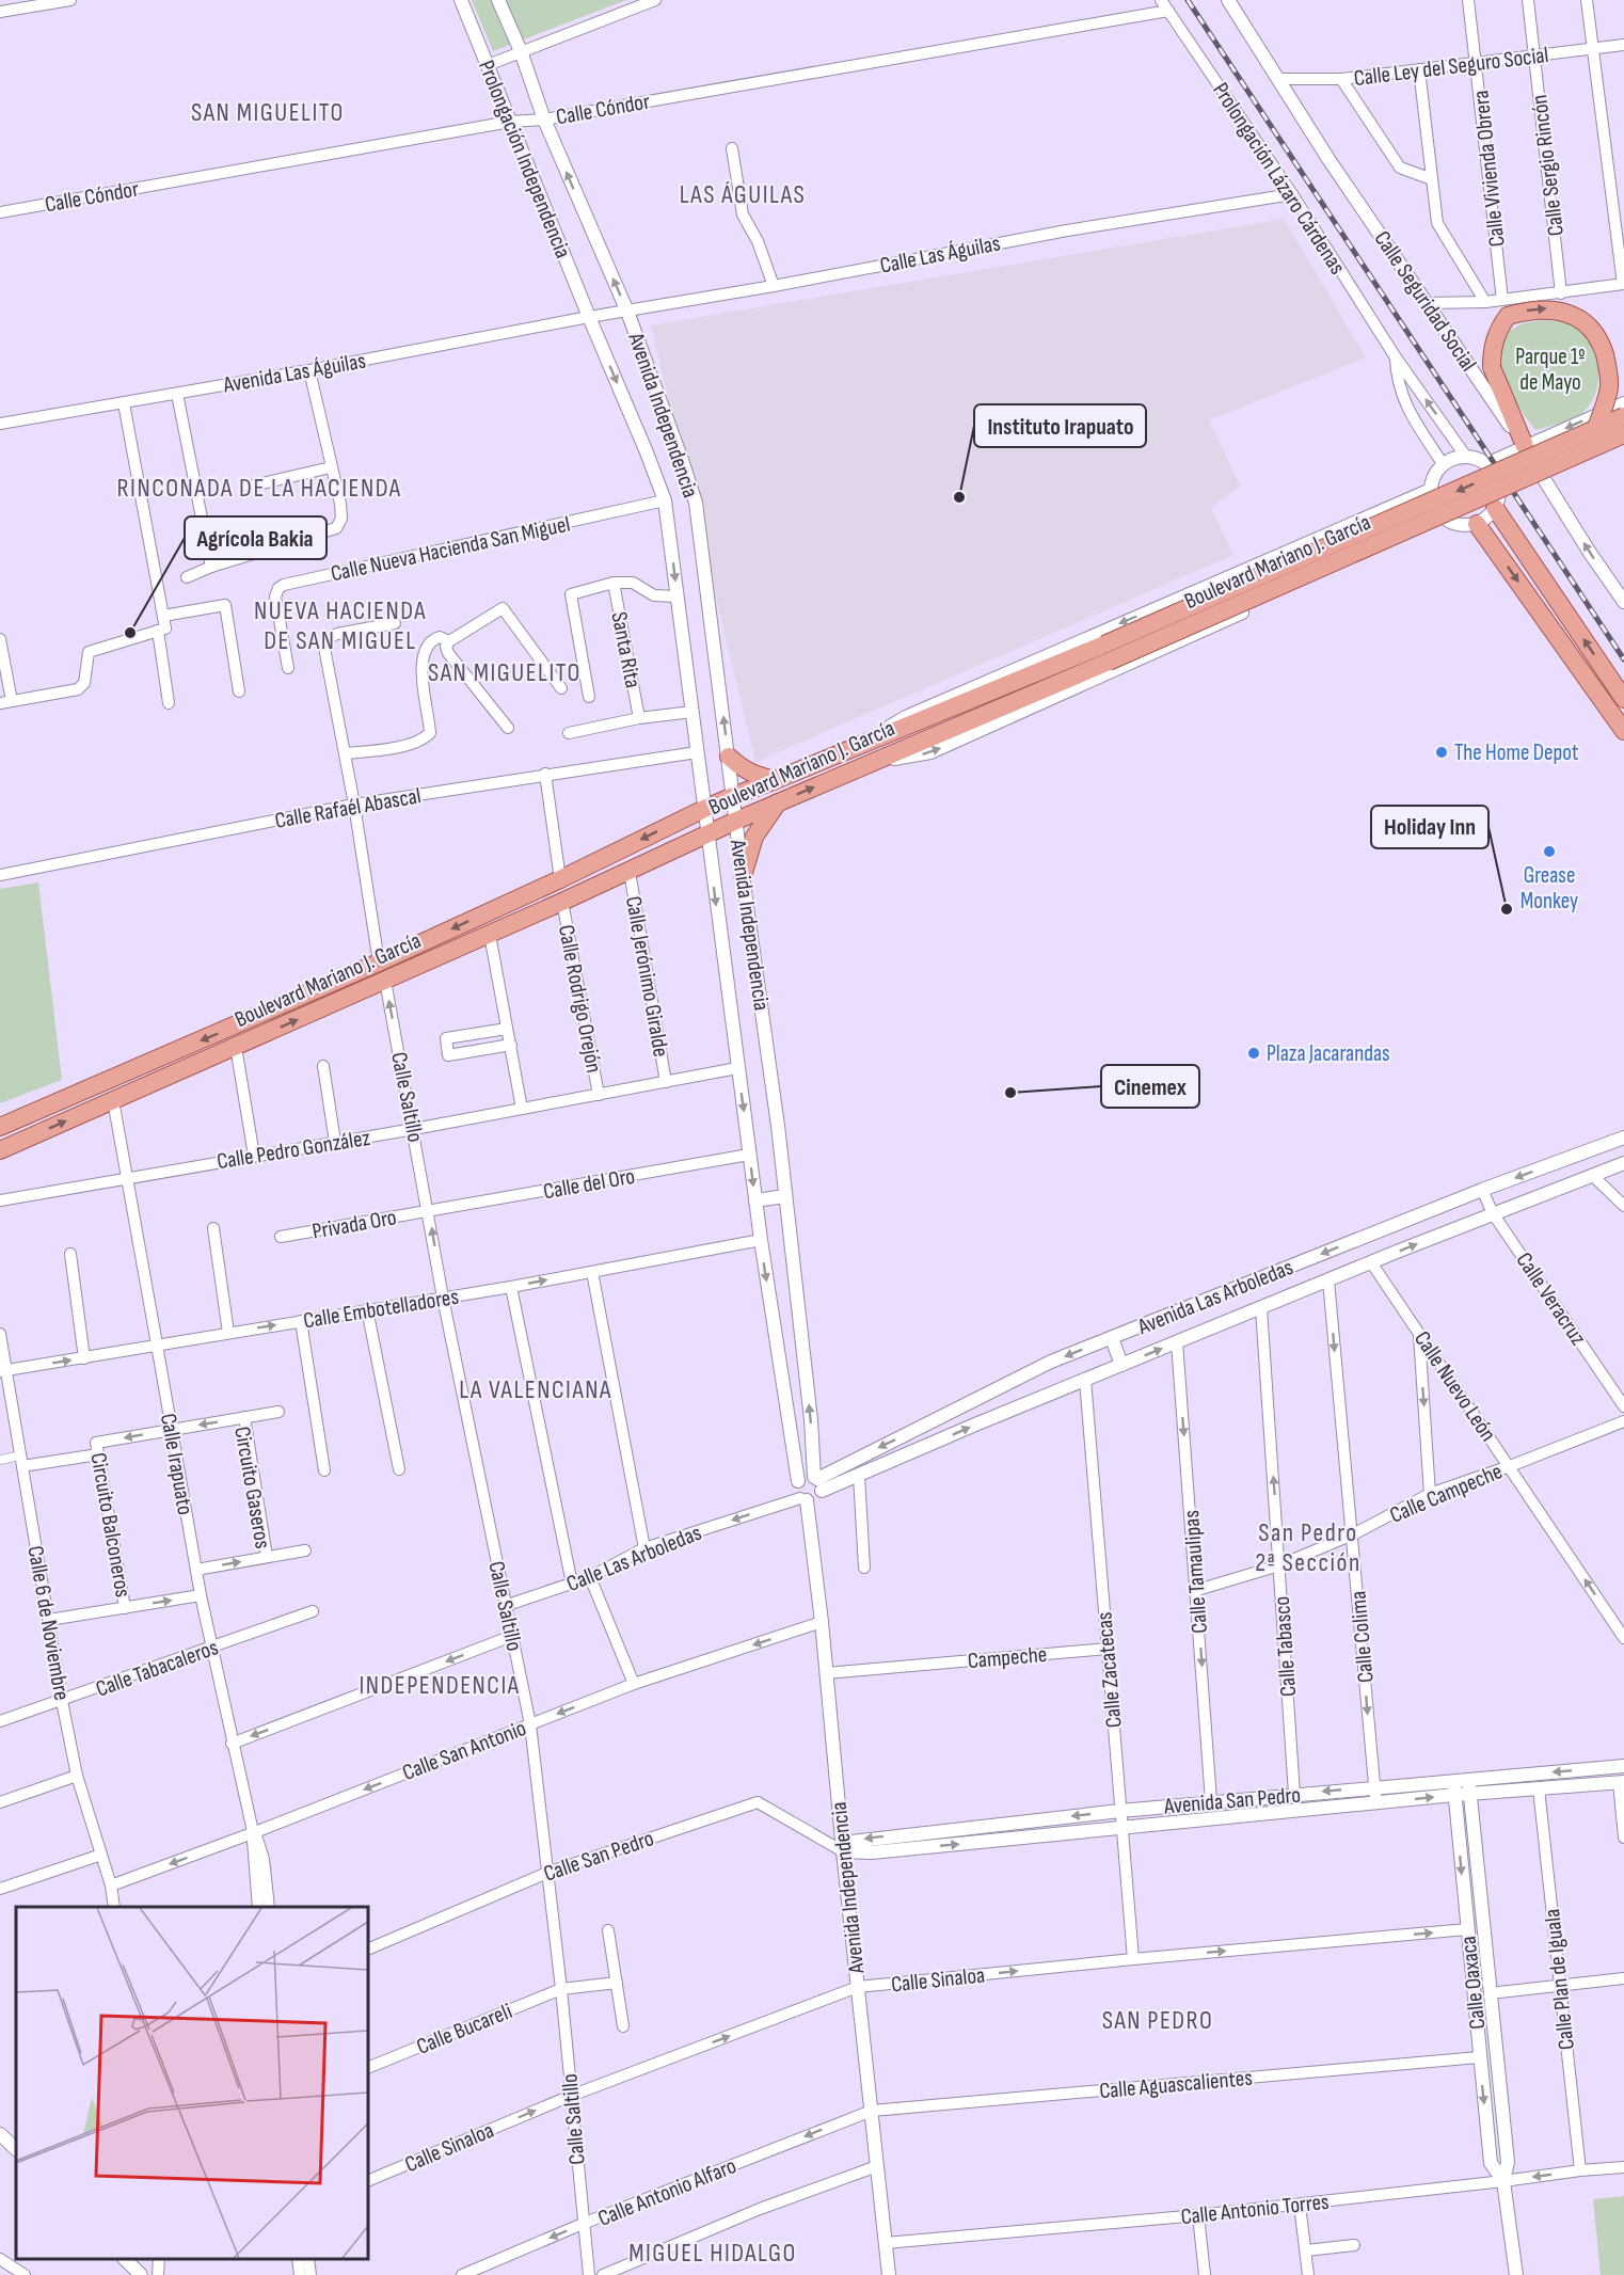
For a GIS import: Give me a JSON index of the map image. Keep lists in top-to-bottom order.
{
  "streets": {
    "main road": ["Boulevard Mariano J. García"],
    "street": [
      "Calle Ley del Seguro Social",
      "Calle Cóndor",
      "Prolongación Independencia",
      "Calle Sergio Rincón",
      "Calle Vivienda Obrera",
      "Prolongación Lázaro Cárdenas",
      "Calle Las Águilas",
      "Calle Seguridad Social",
      "Avenida Las Águilas",
      "Avenida Independencia",
      "Calle Nueva Hacienda San Miguel",
      "Santa Rita",
      "Calle Rafaél Abascal",
      "Calle Jerónimo Giralde",
      "Calle Rodrigo Orejón",
      "Calle Saltillo",
      "Calle Pedro González",
      "Calle del Oro",
      "Privada Oro",
      "Avenida Las Arboledas",
      "Calle Veracruz",
      "Calle Embotelladores",
      "Calle Nuevo León",
      "Calle Irapuato",
      "Circuito Gaseros",
      "Calle Campeche",
      "Circuito Balconeros",
      "Calle Las Arboledas",
      "Calle Tamaulipas",
      "Calle 6 de Noviembre",
      "Calle Colima",
      "Calle Tabasco",
      "Campeche",
      "Calle Tabacaleros",
      "Calle Zacatecas",
      "Calle San Antonio",
      "Avenida San Pedro",
      "Calle San Pedro",
      "Calle Sinaloa",
      "Calle Plan de Iguala",
      "Calle Oaxaca",
      "Calle Bucareli",
      "Calle Aguascalientes",
      "Calle Antonio Alfaro",
      "Calle Antonio Torres"
    ]
  },
  "crossings": [
    ["Calle Ley del Seguro Social", "Calle Sergio Rincón"],
    ["Calle Ley del Seguro Social", "Calle Vivienda Obrera"],
    ["Calle Ley del Seguro Social", "Calle Seguridad Social"],
    ["Calle Cóndor", "Prolongación Independencia"],
    ["Calle Cóndor", "Prolongación Lázaro Cárdenas"],
    ["Prolongación Independencia", "Calle Las Águilas"],
    ["Prolongación Independencia", "Avenida Las Águilas"],
    ["Prolongación Independencia", "Avenida Independencia"],
    ["Prolongación Lázaro Cárdenas", "Calle Las Águilas"],
    ["Calle Las Águilas", "Avenida Las Águilas"],
    ["Calle Las Águilas", "Avenida Independencia"],
    ["Avenida Las Águilas", "Avenida Independencia"],
    ["Avenida Independencia", "Calle Nueva Hacienda San Miguel"],
    ["Avenida Independencia", "Boulevard Mariano J. García"],
    ["Avenida Independencia", "Calle Rafaél Abascal"],
    ["Avenida Independencia", "Calle Pedro González"],
    ["Avenida Independencia", "Calle del Oro"],
    ["Avenida Independencia", "Avenida Las Arboledas"],
    ["Avenida Independencia", "Calle Embotelladores"],
    ["Avenida Independencia", "Calle Las Arboledas"],
    ["Avenida Independencia", "Campeche"],
    ["Avenida Independencia", "Calle San Antonio"],
    ["Avenida Independencia", "Avenida San Pedro"],
    ["Avenida Independencia", "Calle San Pedro"],
    ["Avenida Independencia", "Calle Sinaloa"],
    ["Avenida Independencia", "Calle Aguascalientes"],
    ["Avenida Independencia", "Calle Antonio Alfaro"],
    ["Avenida Independencia", "Calle Antonio Torres"],
    ["Boulevard Mariano J. García", "Calle Jerónimo Giralde"],
    ["Boulevard Mariano J. García", "Calle Rodrigo Orejón"],
    ["Boulevard Mariano J. García", "Calle Saltillo"],
    ["Boulevard Mariano J. García", "Calle Irapuato"],
    ["Calle Jerónimo Giralde", "Calle Pedro González"],
    ["Calle Rodrigo Orejón", "Calle Pedro González"],
    ["Calle Saltillo", "Calle Pedro González"],
    ["Calle Saltillo", "Calle del Oro"],
    ["Calle Saltillo", "Privada Oro"],
    ["Calle Saltillo", "Calle Embotelladores"],
    ["Calle Saltillo", "Calle Las Arboledas"],
    ["Calle Saltillo", "Calle San Antonio"],
    ["Calle Saltillo", "Calle San Pedro"],
    ["Calle Saltillo", "Calle Sinaloa"],
    ["Calle Saltillo", "Calle Bucareli"],
    ["Calle Saltillo", "Calle Antonio Alfaro"],
    ["Calle Pedro González", "Calle Irapuato"],
    ["Calle del Oro", "Privada Oro"],
    ["Avenida Las Arboledas", "Calle Veracruz"],
    ["Avenida Las Arboledas", "Calle Nuevo León"],
    ["Avenida Las Arboledas", "Calle Las Arboledas"],
    ["Avenida Las Arboledas", "Calle Tamaulipas"],
    ["Avenida Las Arboledas", "Calle Colima"],
    ["Avenida Las Arboledas", "Calle Tabasco"],
    ["Avenida Las Arboledas", "Calle Zacatecas"],
    ["Calle Embotelladores", "Calle Irapuato"],
    ["Calle Embotelladores", "Calle 6 de Noviembre"],
    ["Calle Nuevo León", "Calle Campeche"],
    ["Calle Irapuato", "Circuito Gaseros"],
    ["Calle Irapuato", "Circuito Balconeros"],
    ["Calle Irapuato", "Calle Tabacaleros"],
    ["Calle Irapuato", "Calle San Antonio"],
    ["Circuito Gaseros", "Circuito Balconeros"],
    ["Calle Campeche", "Calle Tamaulipas"],
    ["Calle Campeche", "Calle Colima"],
    ["Calle Campeche", "Calle Tabasco"],
    ["Calle Tamaulipas", "Avenida San Pedro"],
    ["Calle 6 de Noviembre", "Calle Tabacaleros"],
    ["Calle 6 de Noviembre", "Calle San Antonio"],
    ["Calle Colima", "Avenida San Pedro"],
    ["Calle Tabasco", "Avenida San Pedro"],
    ["Campeche", "Calle Zacatecas"],
    ["Calle Zacatecas", "Avenida San Pedro"],
    ["Calle Zacatecas", "Calle Sinaloa"],
    ["Avenida San Pedro", "Calle San Pedro"],
    ["Avenida San Pedro", "Calle Plan de Iguala"],
    ["Avenida San Pedro", "Calle Oaxaca"],
    ["Calle Sinaloa", "Calle Oaxaca"],
    ["Calle Plan de Iguala", "Calle Antonio Torres"],
    ["Calle Oaxaca", "Calle Aguascalientes"],
    ["Calle Oaxaca", "Calle Antonio Torres"],
    ["Calle Aguascalientes", "Calle Antonio Alfaro"]
  ],
  "one_way": [
    "Calle Nuevo León",
    "Calle Las Arboledas",
    "Calle Tamaulipas",
    "Calle Tabasco",
    "Calle Sinaloa"
  ],
  "districts": [
    "SAN MIGUELITO",
    "LAS ÁGUILAS",
    "RINCONADA DE LA HACIENDA",
    "NUEVA HACIENDA DE SAN MIGUEL",
    "SAN MIGUELITO",
    "LA VALENCIANA",
    "San Pedro 2ª Sección",
    "INDEPENDENCIA",
    "SAN PEDRO",
    "MIGUEL HIDALGO"
  ],
  "parks": ["Parque 1º de Mayo"],
  "places": [
    "Instituto Irapuato",
    "Agrícola Bakia",
    "The Home Depot",
    "Grease Monkey",
    "Holiday Inn",
    "Plaza Jacarandas",
    "Cinemex"
  ]
}
